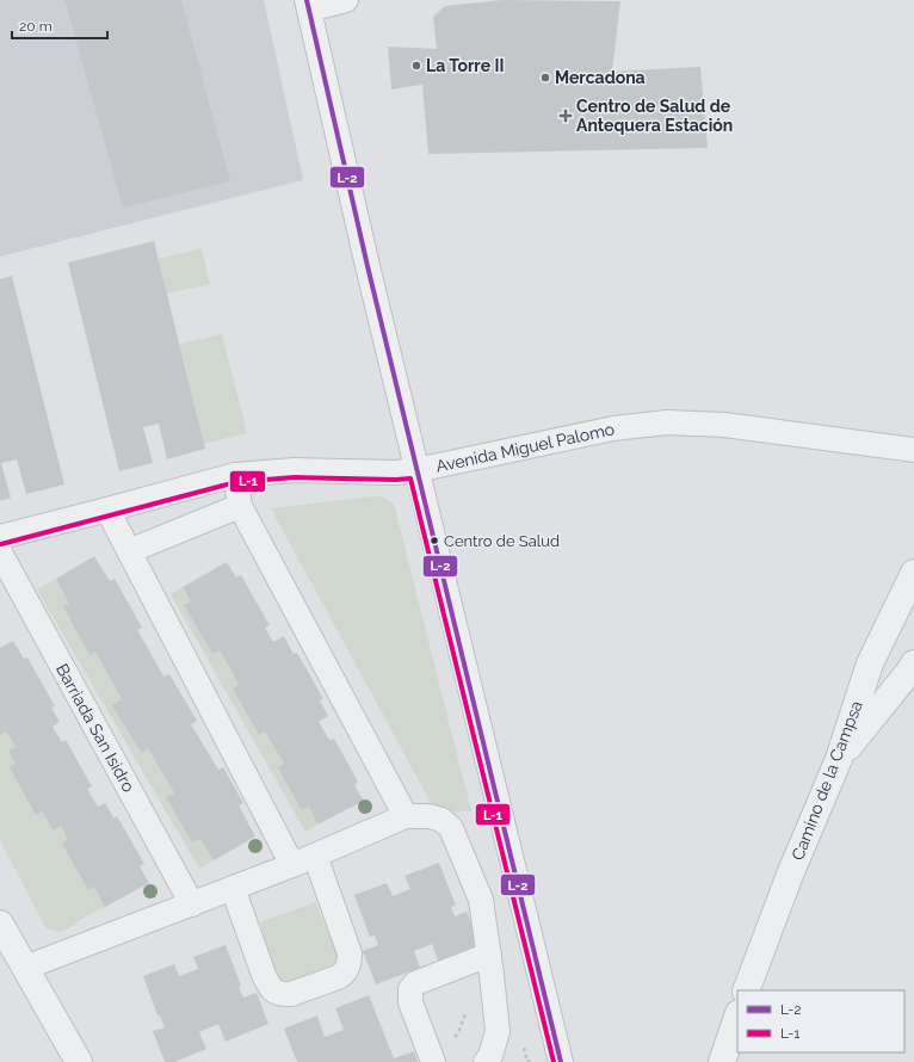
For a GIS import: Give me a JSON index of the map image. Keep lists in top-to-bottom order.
{
  "streets": {
    "street": ["Avenida Miguel Palomo", "Barriada San Isidro", "Camino de la Campsa"]
  },
  "places": {
    "other": ["La Torre II", "Mercadona", "Centro de Salud"],
    "health": ["Centro de Salud de Antequera Estación"]
  },
  "lines": ["transit line L-2", "transit line L-1"],
  "legend": ["L-2", "L-1"],
  "scale_bar": "20 m"
}
